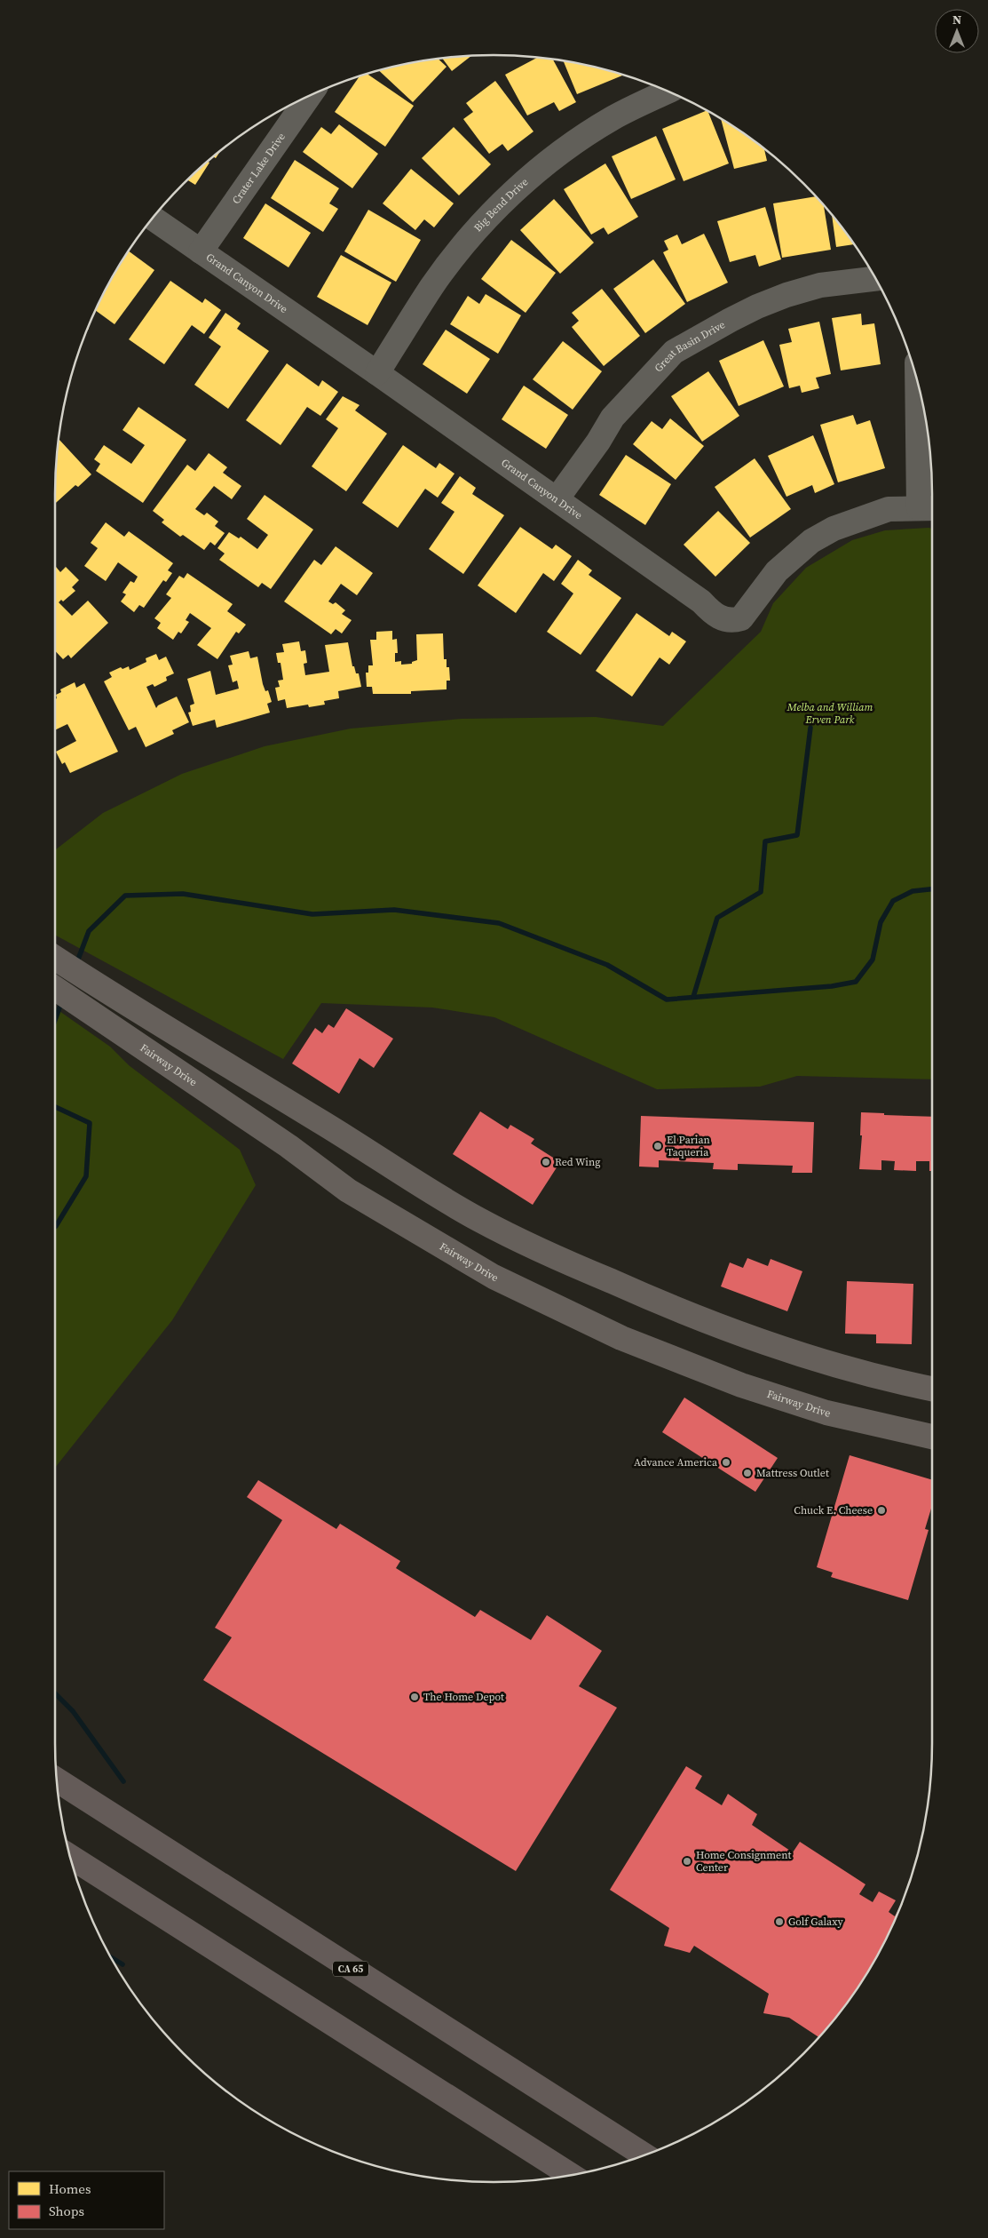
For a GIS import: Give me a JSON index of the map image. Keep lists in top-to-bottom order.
{
  "streets": {
    "highway": ["CA 65"],
    "main road": ["Fairway Drive"],
    "street": [
      "Crater Lake Drive",
      "Big Bend Drive",
      "Grand Canyon Drive",
      "Great Basin Drive"
    ]
  },
  "crossings": [
    ["Crater Lake Drive", "Grand Canyon Drive"],
    ["Big Bend Drive", "Grand Canyon Drive"],
    ["Grand Canyon Drive", "Great Basin Drive"]
  ],
  "parks": ["Melba and William Erven Park"],
  "places": [
    "El Parian Taqueria",
    "Red Wing",
    "Advance America",
    "Mattress Outlet",
    "Chuck E. Cheese",
    "The Home Depot",
    "Home Consignment Center",
    "Golf Galaxy"
  ],
  "legend": ["Homes", "Shops"],
  "north": "top"
}
